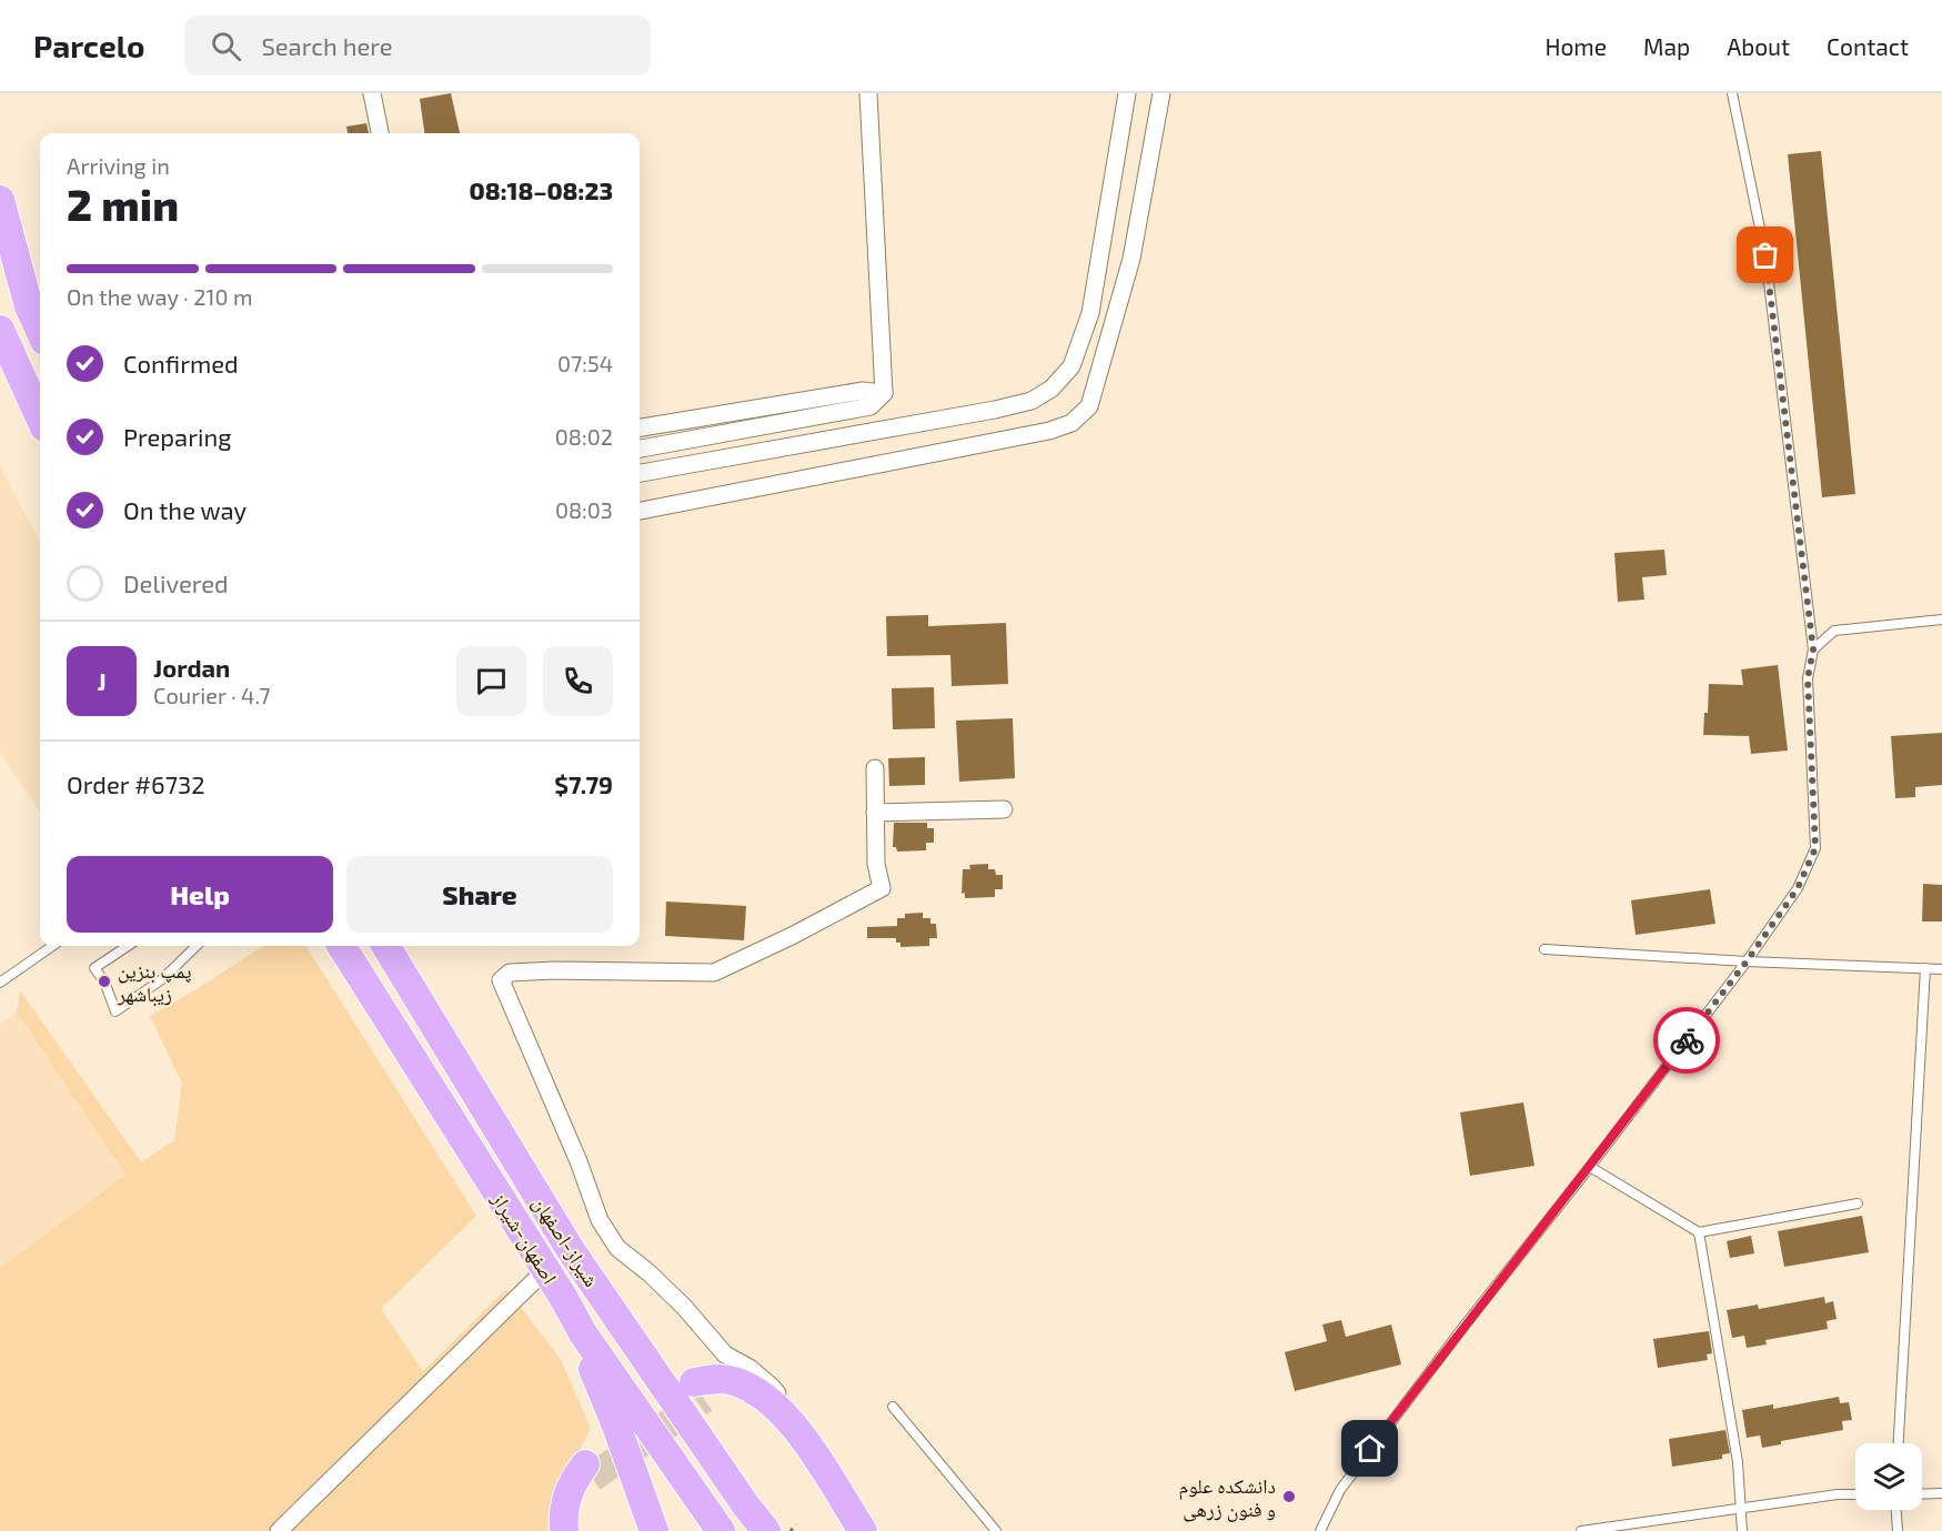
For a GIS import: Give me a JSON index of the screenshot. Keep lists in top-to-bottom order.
{
  "streets": {
    "highway": ["اصفهان-شیراز", "شیراز-اصفهان"]
  },
  "places": ["پمپ بنزین زیباشهر", "دانشکده علوم و فنون زرهی"],
  "page": {
    "header": "Parcelo",
    "search": "Search here",
    "nav": [
      "Home",
      "Map",
      "About",
      "Contact"
    ],
    "heading": ["2 min", "Arriving in", "08:18–08:23"],
    "panel": [
      "Jordan",
      "Courier · 4.7",
      "Order #6732",
      "$7.79"
    ],
    "bar": "On the way · 210 m",
    "list": [
      ["Confirmed", "07:54"],
      ["Preparing", "08:02"],
      ["On the way", "08:03"],
      "Delivered"
    ],
    "round": "J",
    "buttons": ["Help", "Share"]
  }
}
